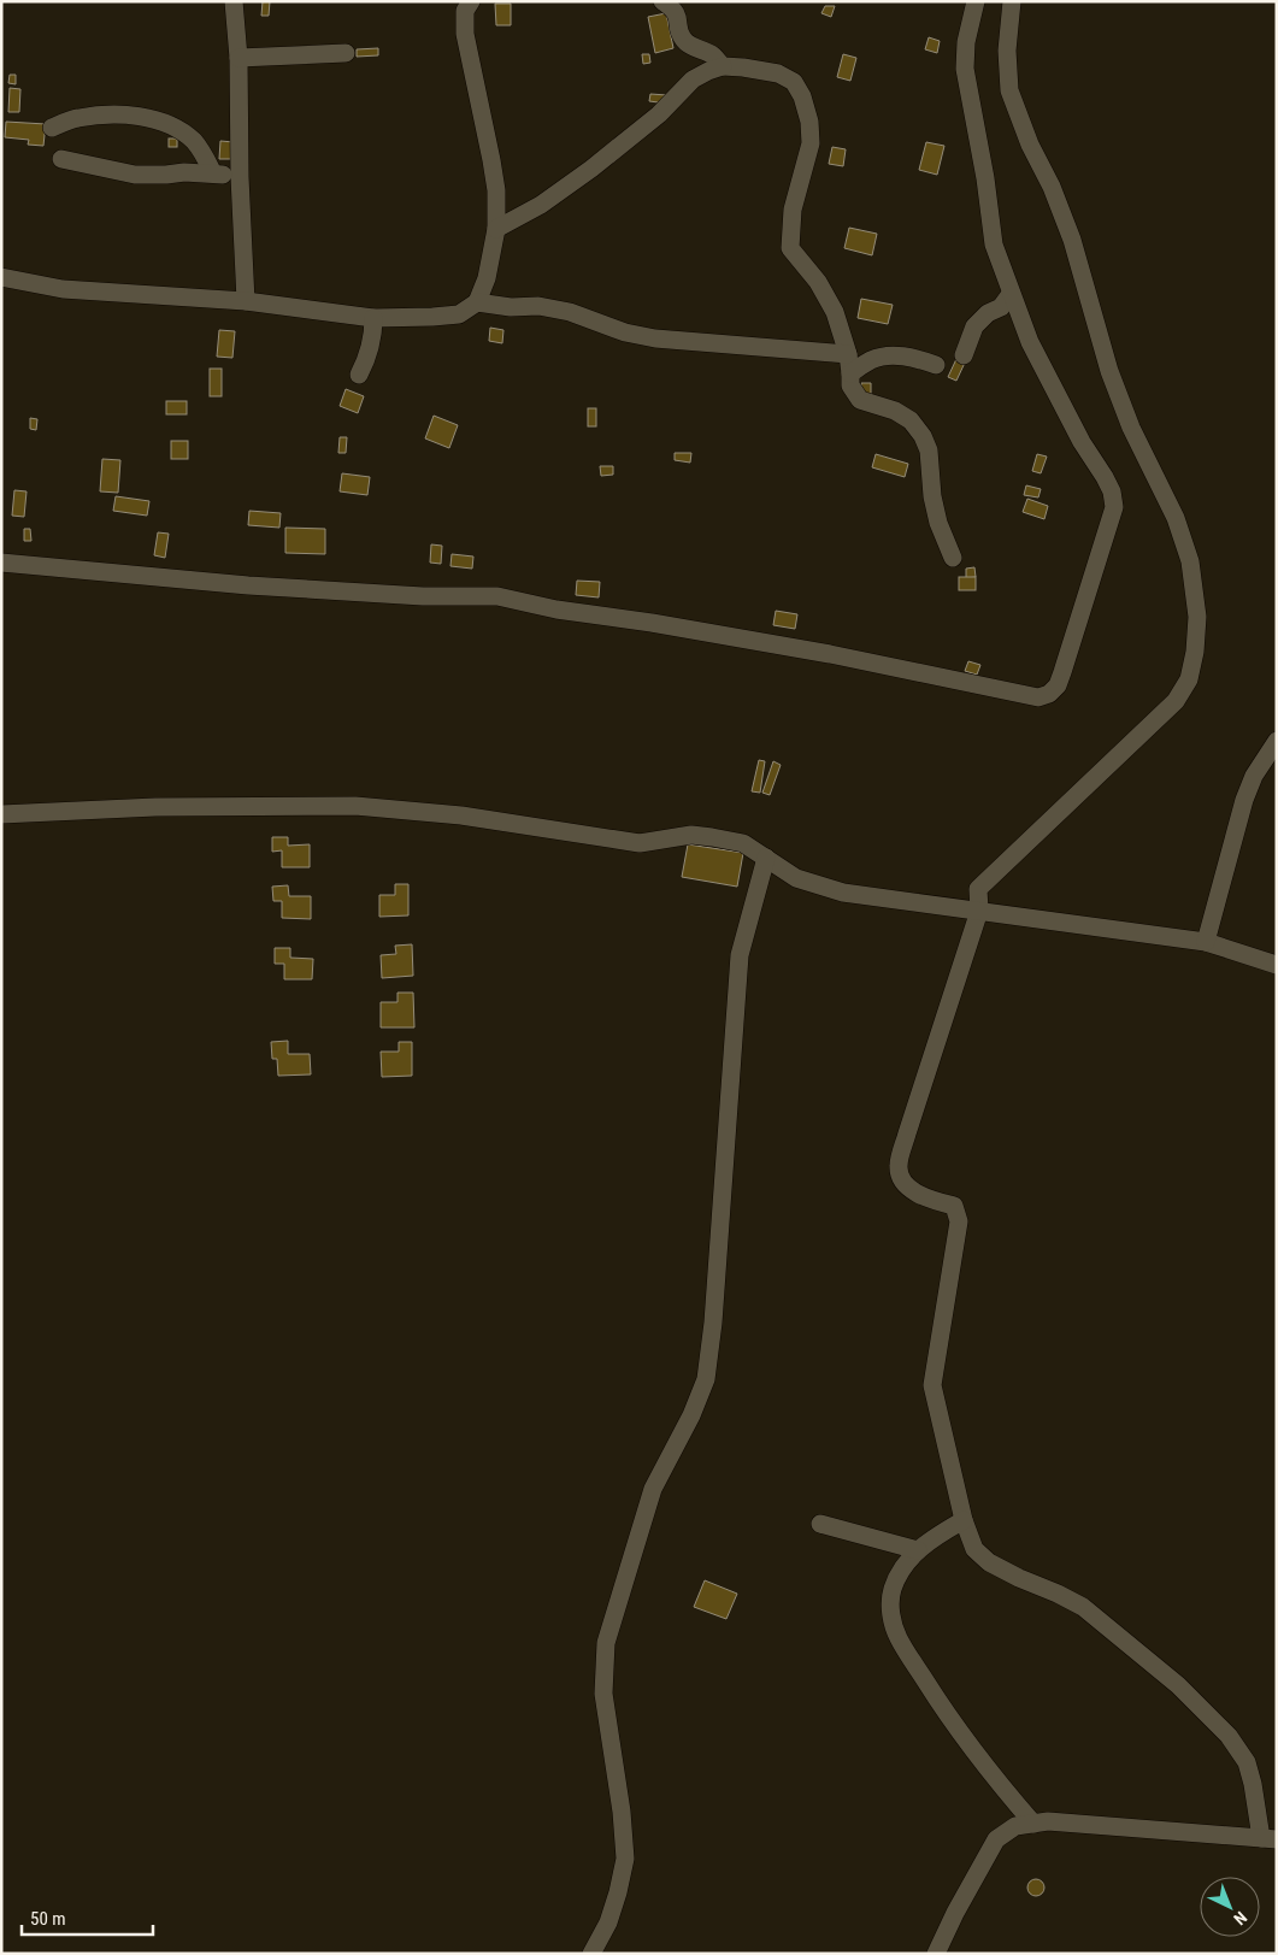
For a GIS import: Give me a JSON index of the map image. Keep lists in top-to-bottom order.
{
  "scale_bar": "50 m",
  "north": "bottom right"
}
